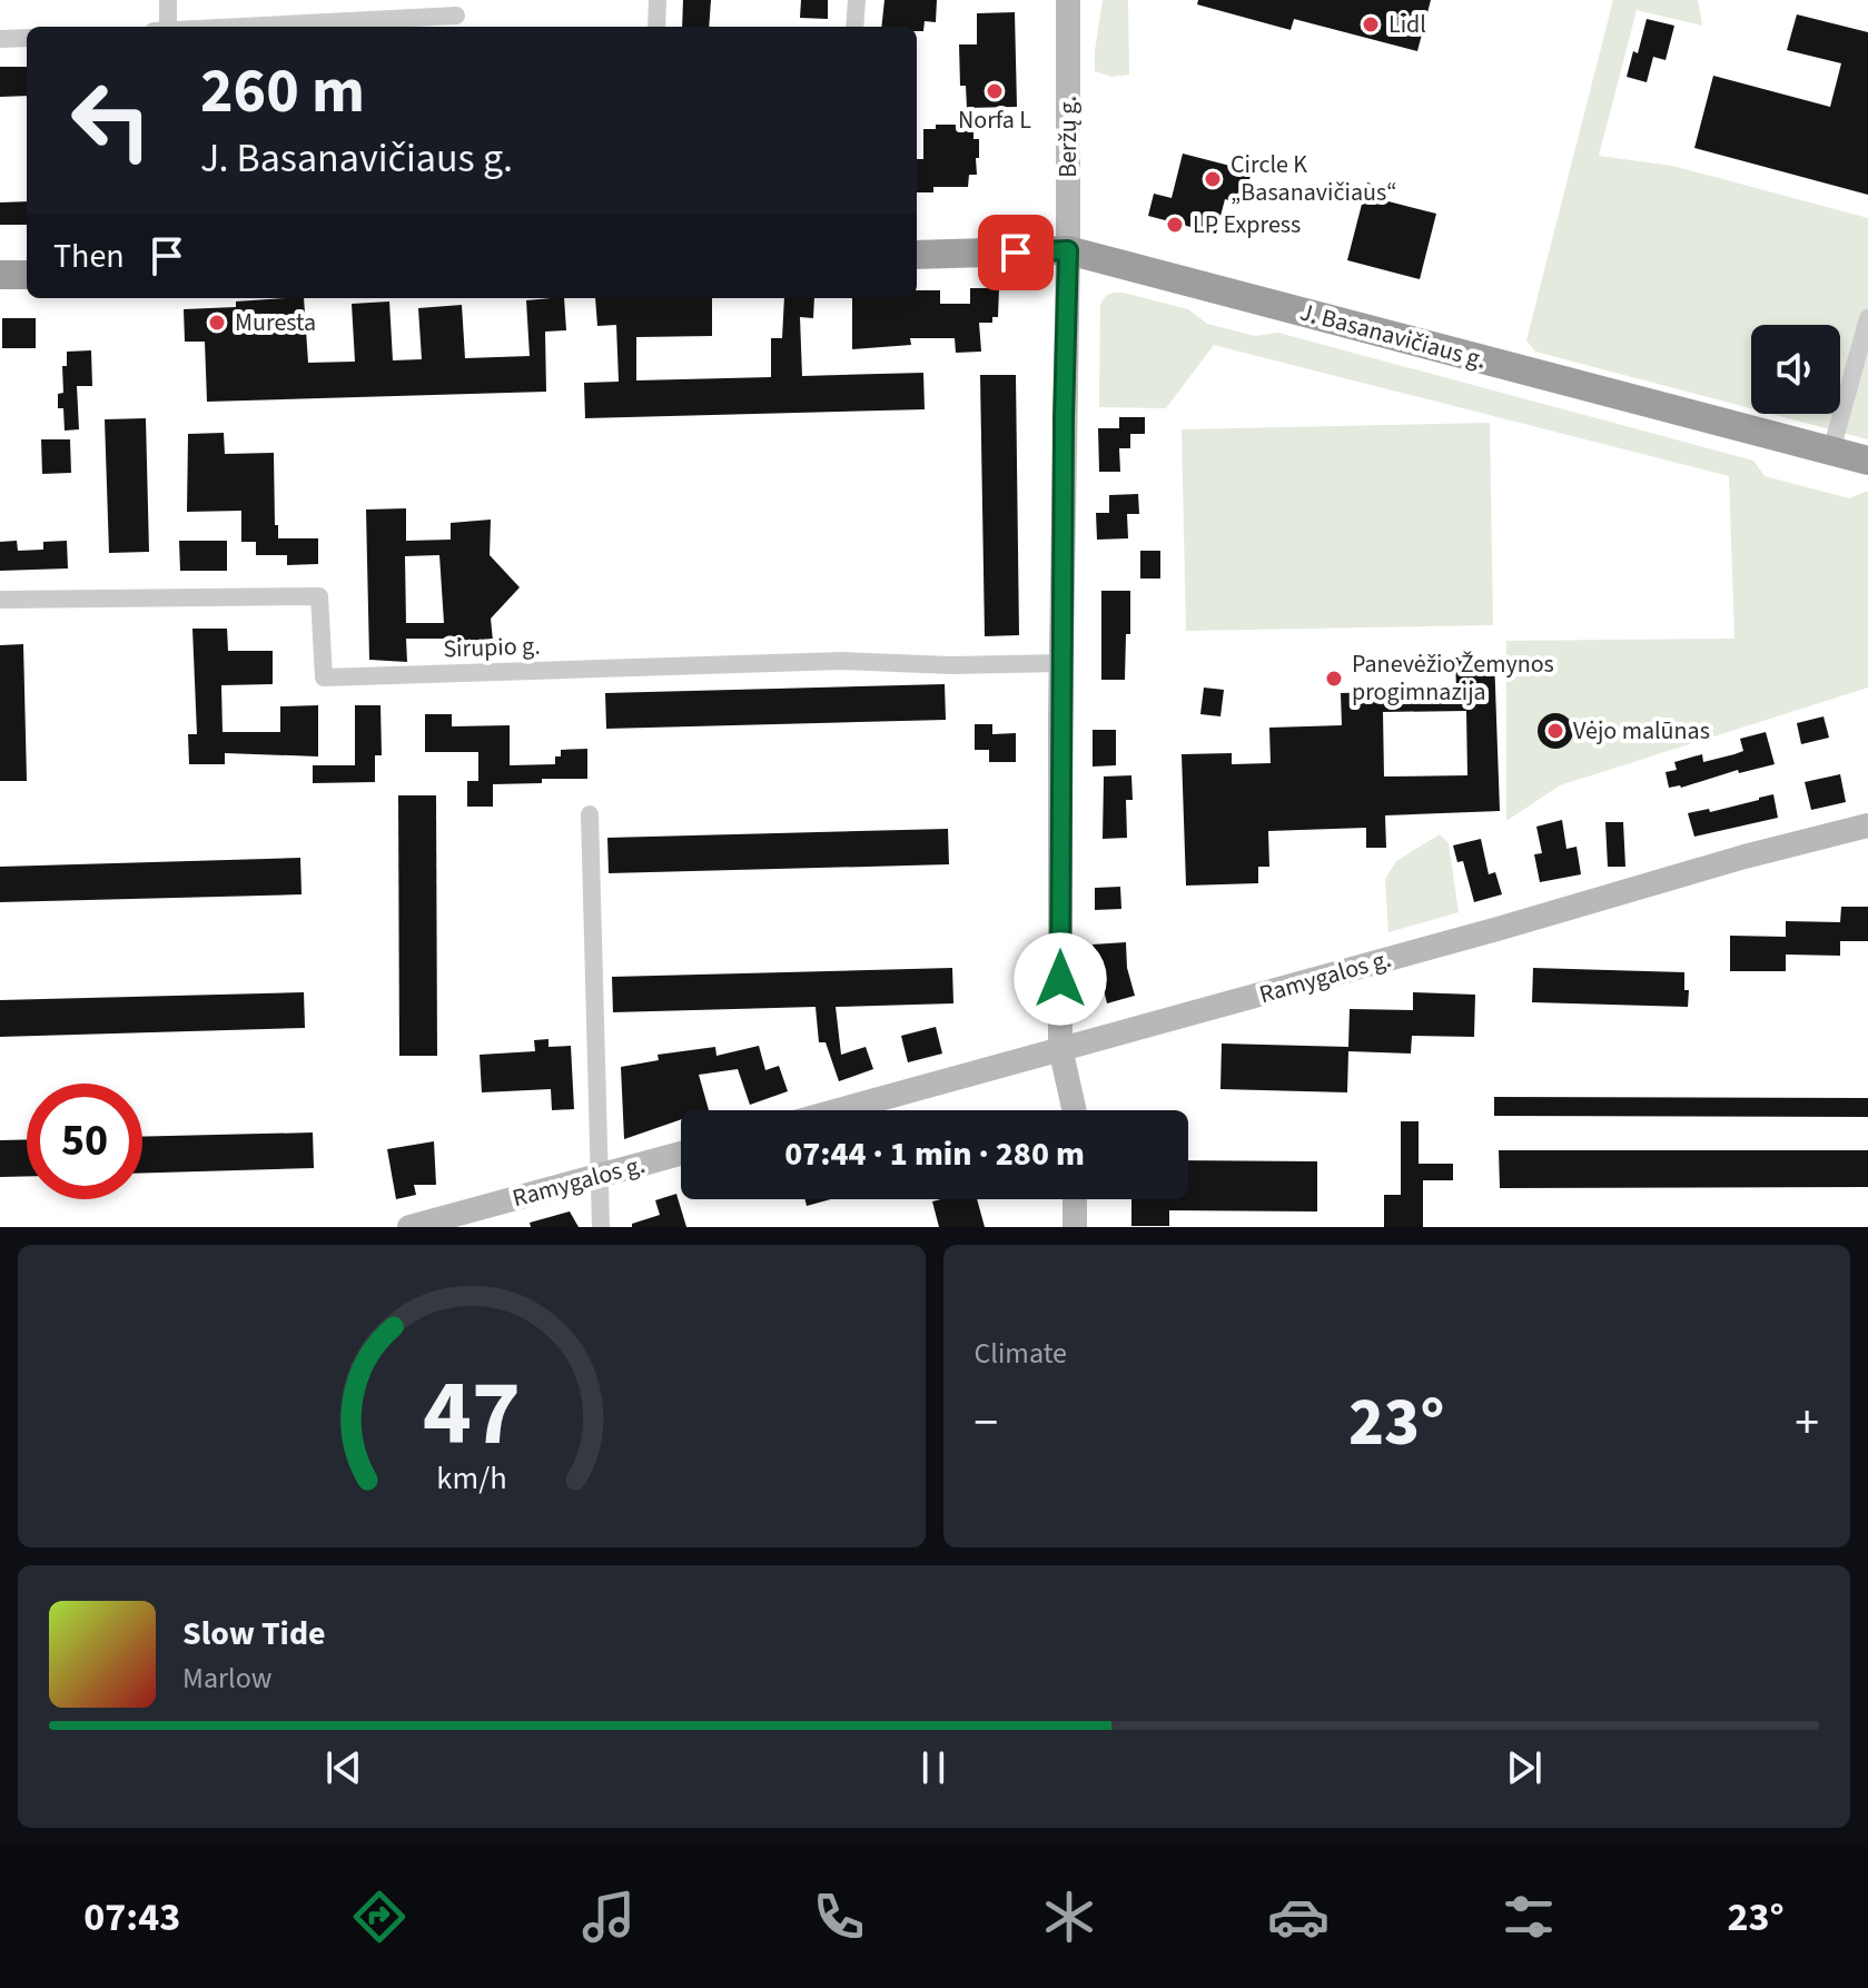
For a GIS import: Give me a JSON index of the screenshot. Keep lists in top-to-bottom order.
{
  "streets": {
    "highway": ["J. Basanavičiaus g."],
    "main road": ["Beržų g.", "Ramygalos g."],
    "street": ["Sirupio g."]
  },
  "crossings": [
    ["Beržų g.", "J. Basanavičiaus g."],
    ["Beržų g.", "Sirupio g."],
    ["Beržų g.", "Ramygalos g."]
  ],
  "places": [
    "Lidl",
    "Norfa L",
    "Circle K „Basanavičiaus“",
    "LP Express",
    "Muresta",
    "Panevėžio Žemynos progimnazija",
    "Vėjo malūnas"
  ],
  "page": {
    "turn": ["260 m", "J. Basanavičiaus g."],
    "then": "Then",
    "limit": "50",
    "trip": "07:44 · 1 min · 280 m",
    "tile": "Climate",
    "heat": ["−", "23°", "+"],
    "song": ["Slow Tide", "Marlow"],
    "tabs": ["07:43", "23°"],
    "gauge": ["47", "km/h"]
  }
}
